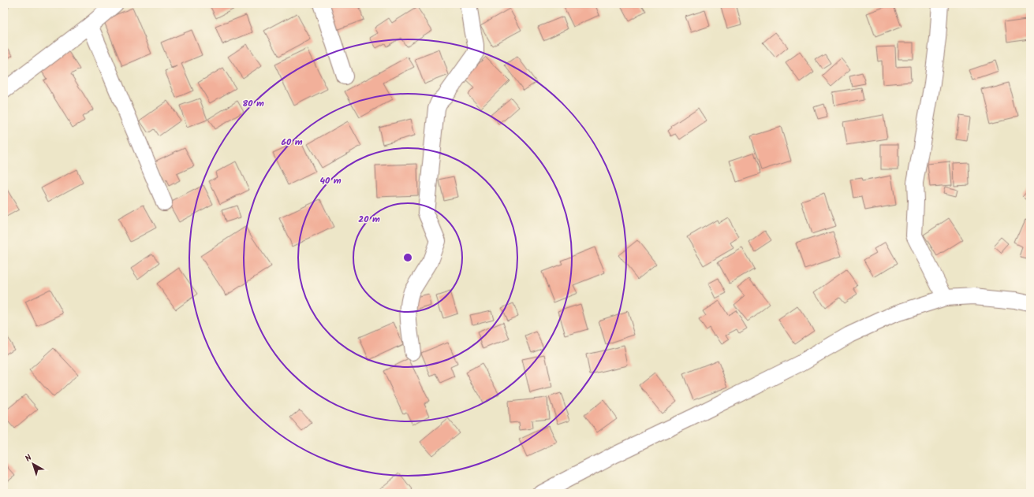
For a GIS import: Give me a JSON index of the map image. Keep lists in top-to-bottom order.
{
  "north": "top left",
  "rings": [
    "80 m",
    "60 m",
    "40 m",
    "20 m"
  ]
}
